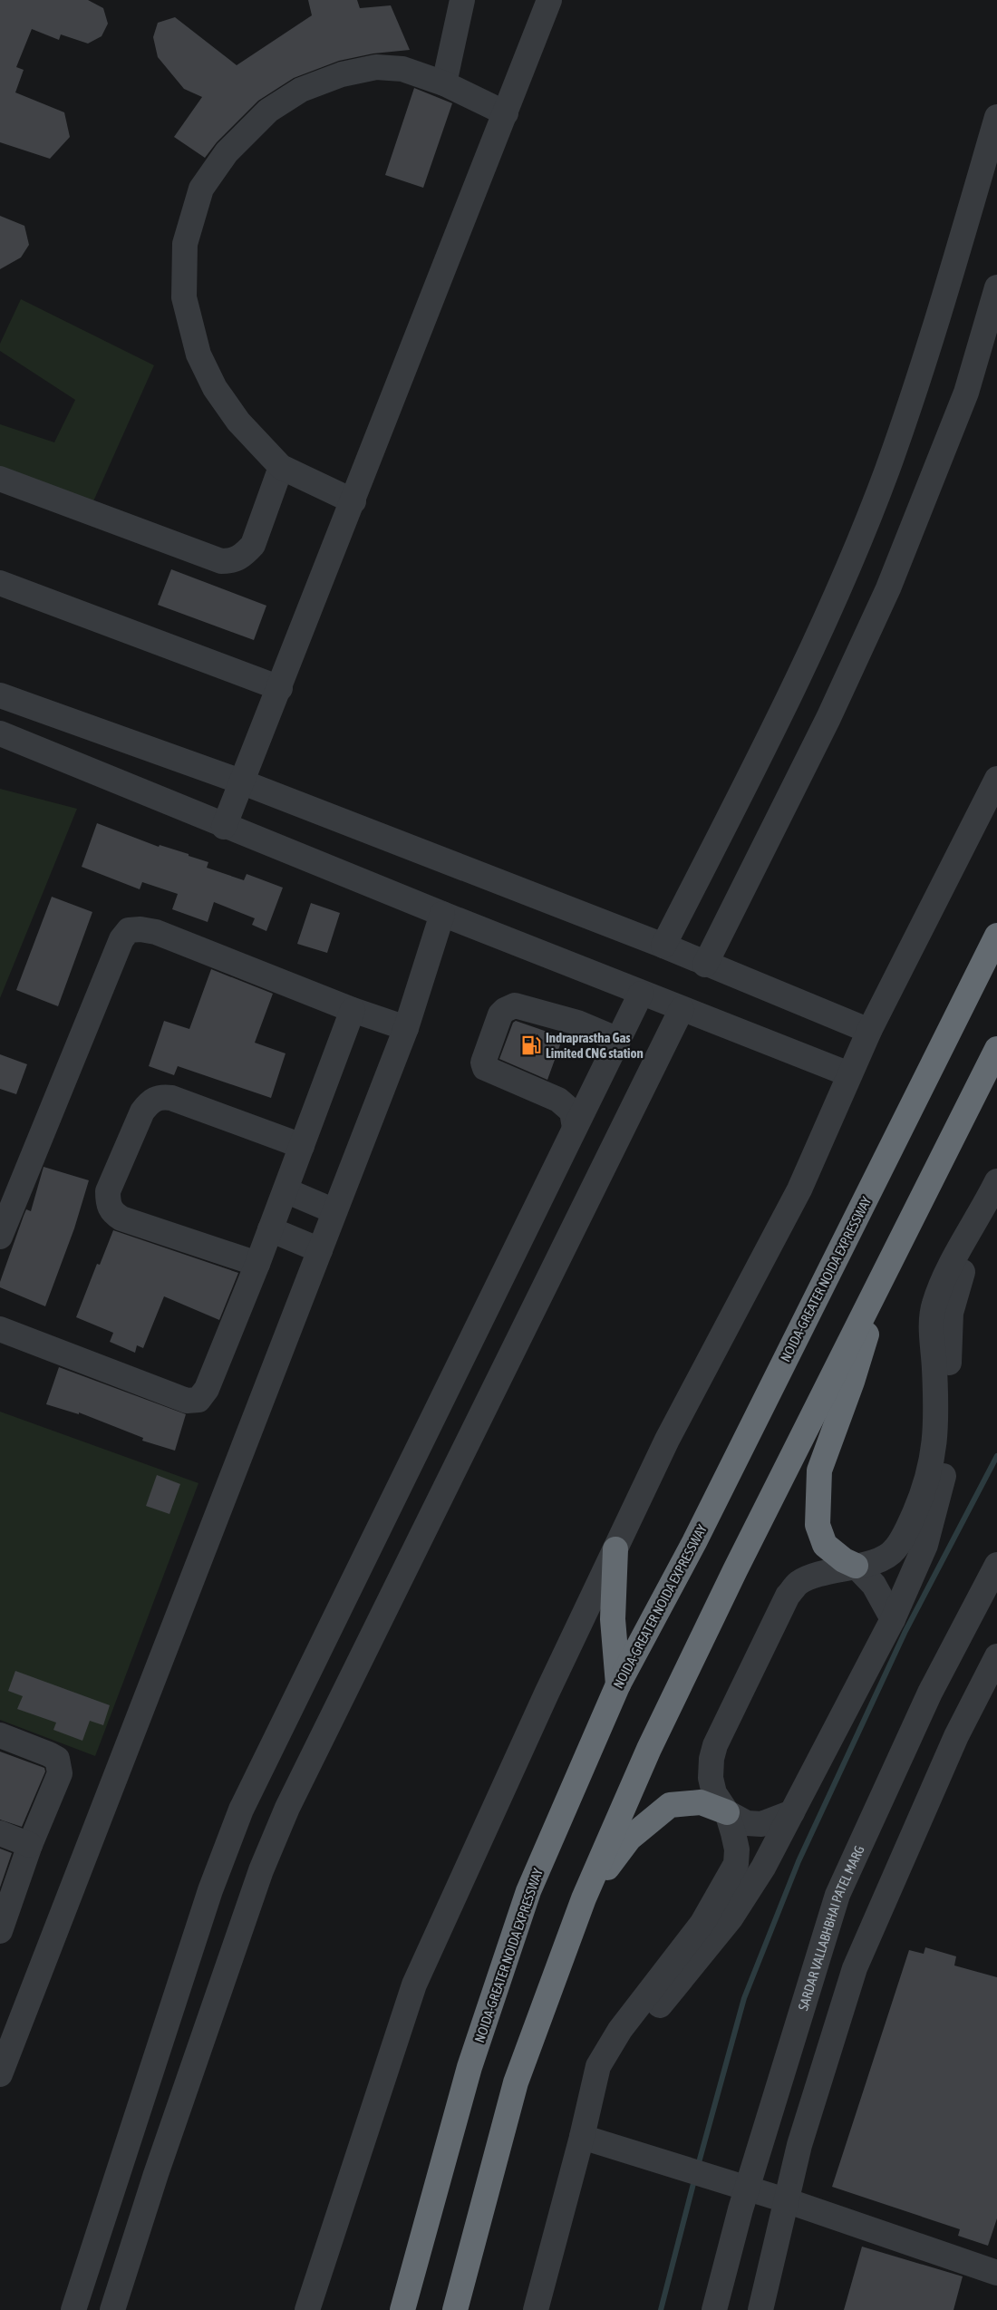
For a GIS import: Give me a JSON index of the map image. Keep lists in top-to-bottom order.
{
  "streets": {
    "highway": ["NOIDA-GREATER NOIDA EXPRESSWAY"],
    "street": ["SARDAR VALLABHBHAI PATEL MARG"]
  },
  "places": {
    "fuel station": ["Indraprastha Gas Limited CNG station"]
  }
}
